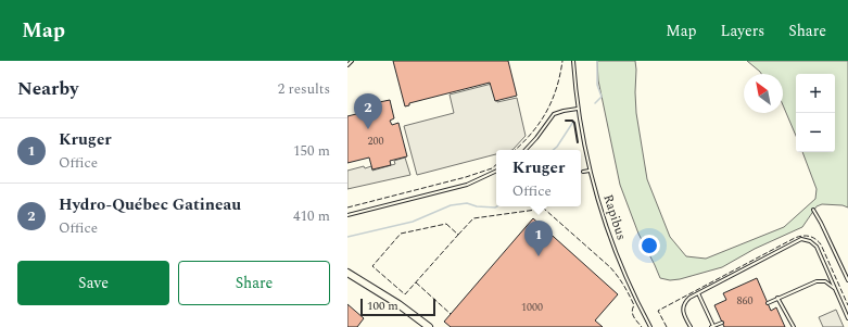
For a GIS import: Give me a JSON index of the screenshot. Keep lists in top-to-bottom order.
{
  "streets": {
    "lane": ["Rapibus"]
  },
  "house_numbers": ["200", "860", "1000"],
  "scale_bar": "100 m",
  "north": "top left",
  "page": {
    "header": "Map",
    "nav": ["Map", "Layers", "Share"],
    "heading": ["Nearby", "2 results"],
    "map_buttons": ["+", "−"],
    "pins": ["2", "1"],
    "list": [
      {
        "mark": "1",
        "name": "Kruger",
        "note": "Office",
        "value": "150 m"
      },
      {
        "mark": "2",
        "name": "Hydro-Québec Gatineau",
        "note": "Office",
        "value": "410 m"
      }
    ],
    "popup": ["Kruger", "Office"],
    "buttons": ["Save", "Share"],
    "scale": "100 m"
  }
}
